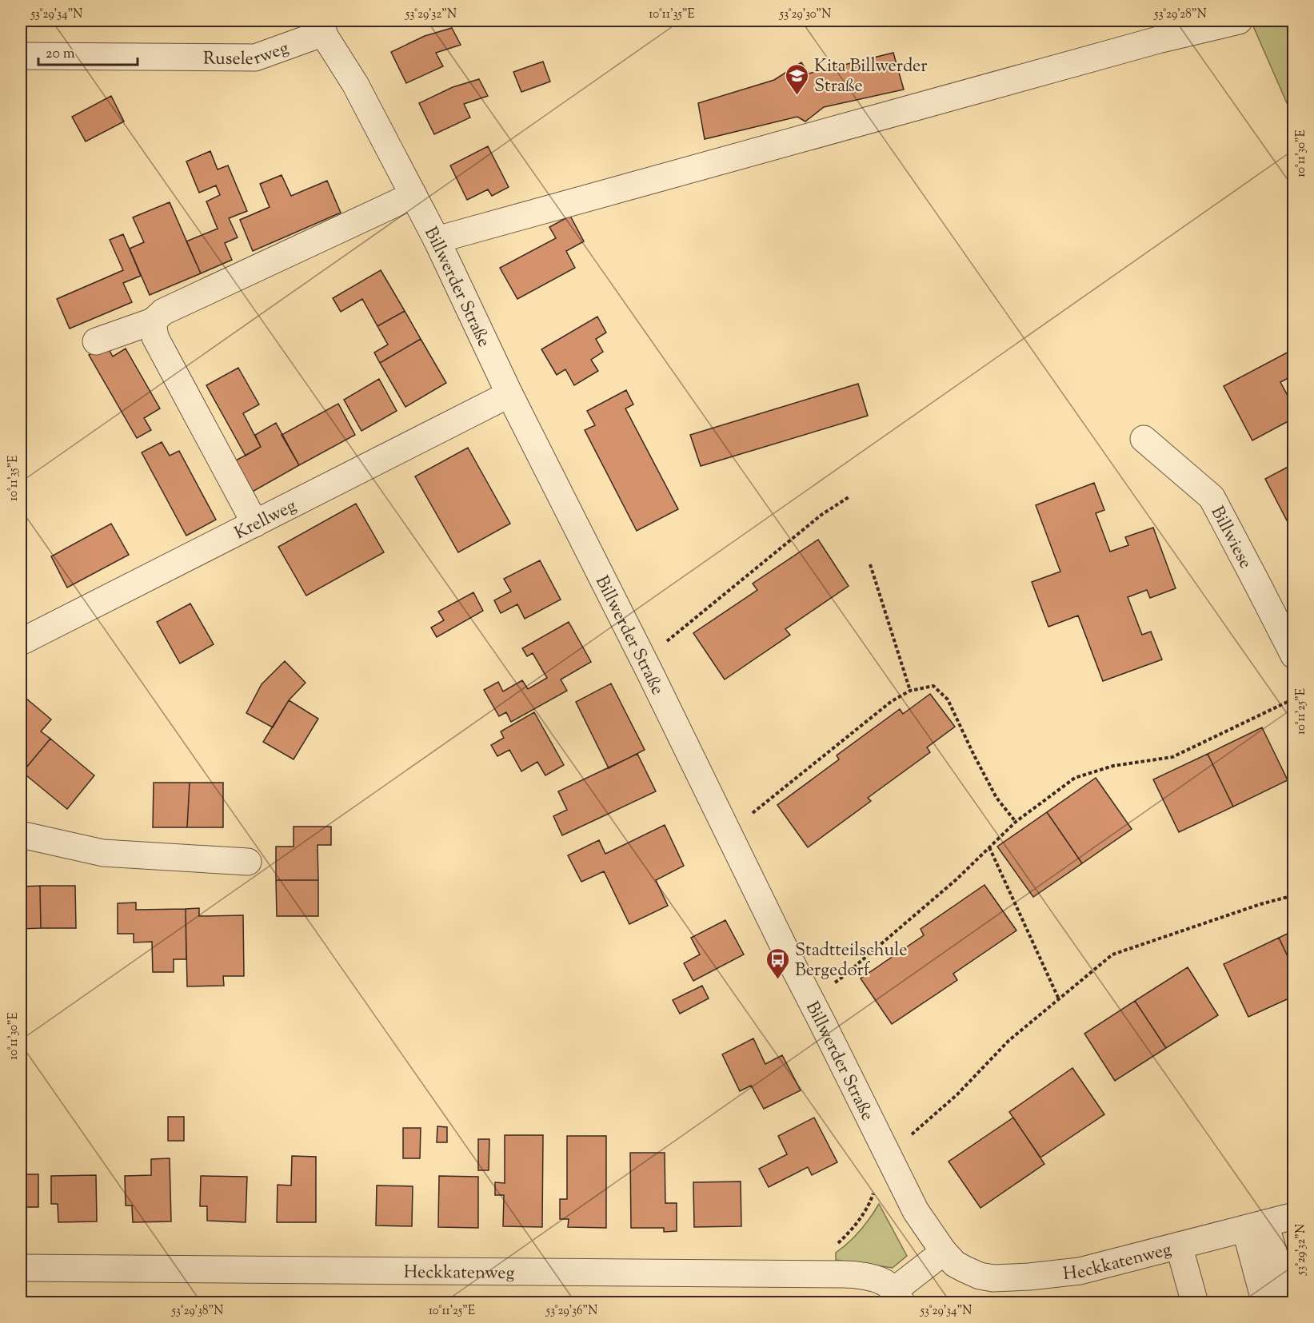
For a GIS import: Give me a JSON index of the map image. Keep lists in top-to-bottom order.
{
  "streets": {
    "street": [
      "Ruselerweg",
      "Billwerder Straße",
      "Krellweg",
      "Billwiese",
      "Heckkatenweg"
    ]
  },
  "crossings": [
    ["Ruselerweg", "Billwerder Straße"],
    ["Billwerder Straße", "Krellweg"],
    ["Billwerder Straße", "Heckkatenweg"]
  ],
  "places": {
    "school or university": ["Kita Billwerder Straße"],
    "bus stop": ["Stadtteilschule Bergedorf"]
  },
  "scale_bar": "20 m",
  "coordinates": [
    "53°29'34\"N",
    "53°29'32\"N",
    "10°11'35\"E",
    "53°29'30\"N",
    "53°29'28\"N",
    "10°11'30\"E",
    "10°11'25\"E",
    "53°29'38\"N",
    "53°29'36\"N"
  ]
}
